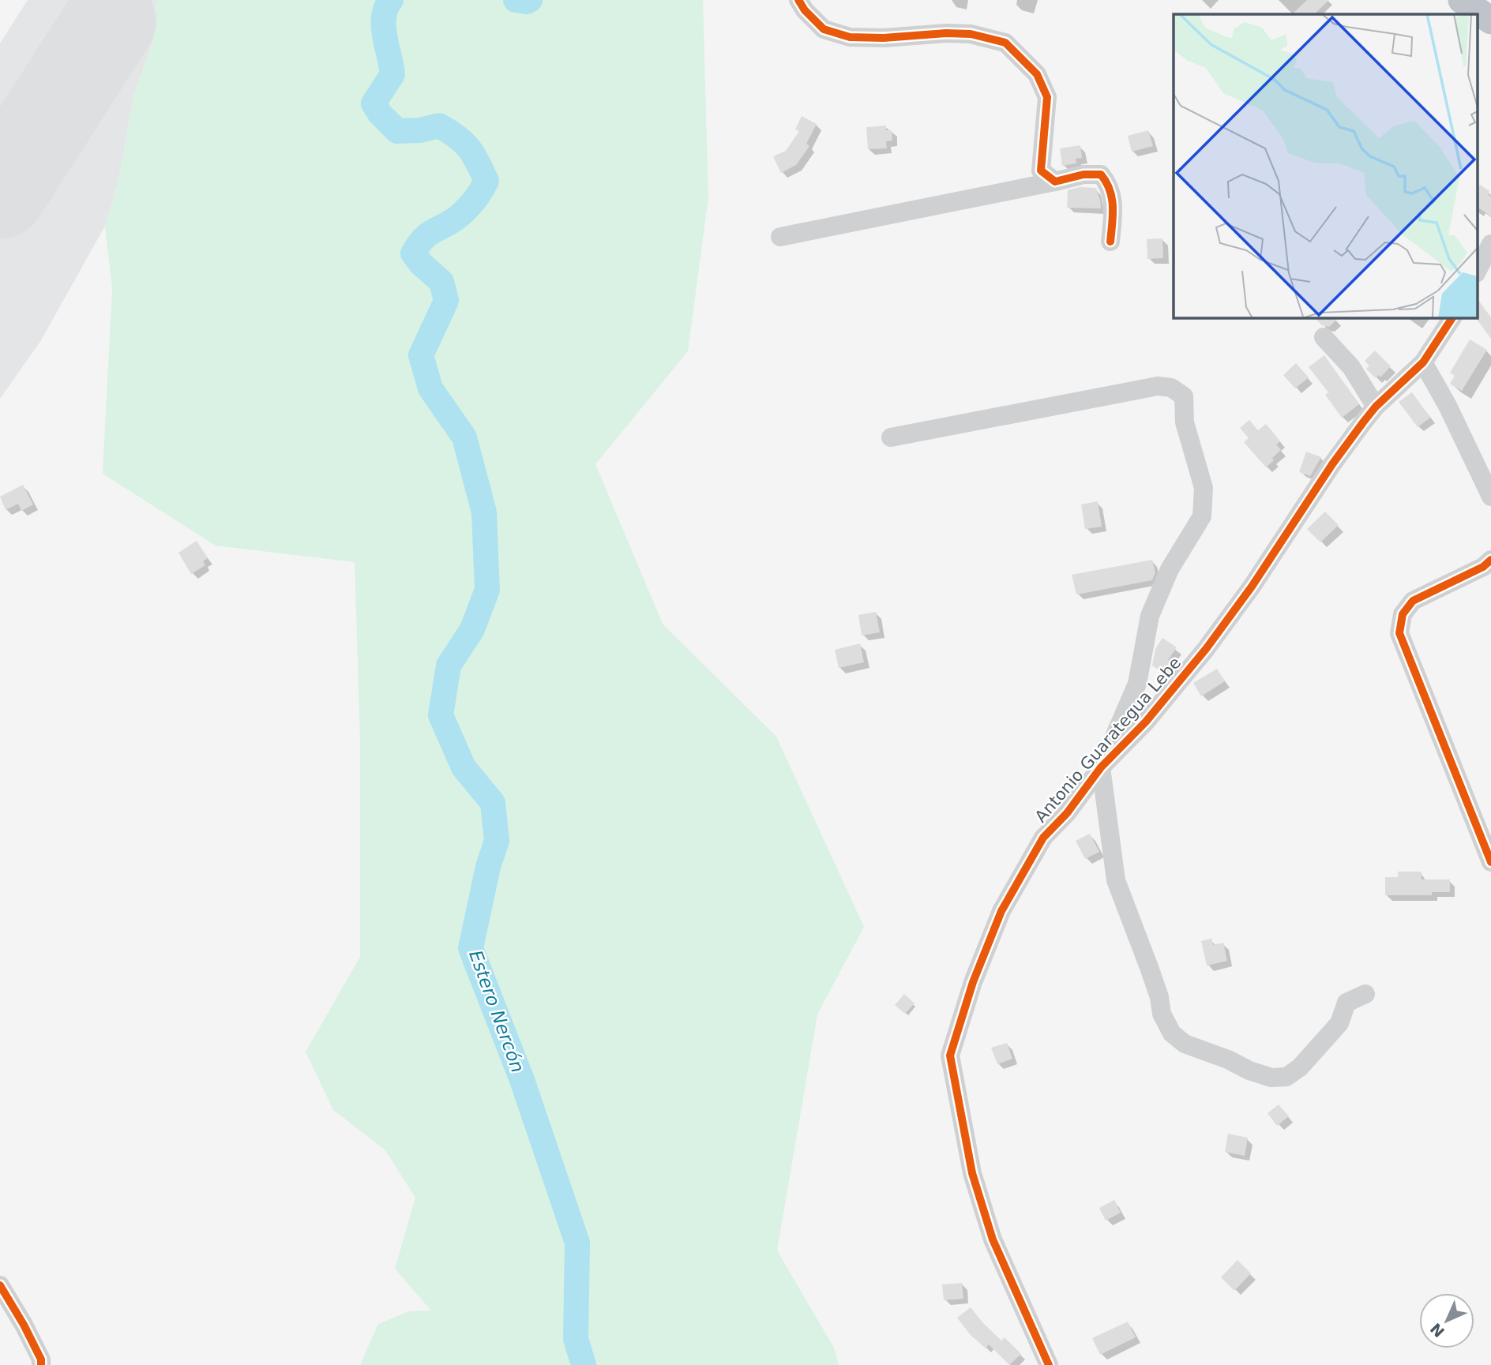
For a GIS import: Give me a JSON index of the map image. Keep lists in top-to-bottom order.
{
  "streets": {
    "street": ["Antonio Guarategua Lebe"]
  },
  "water": ["Estero Nercón"],
  "north": "bottom left"
}
